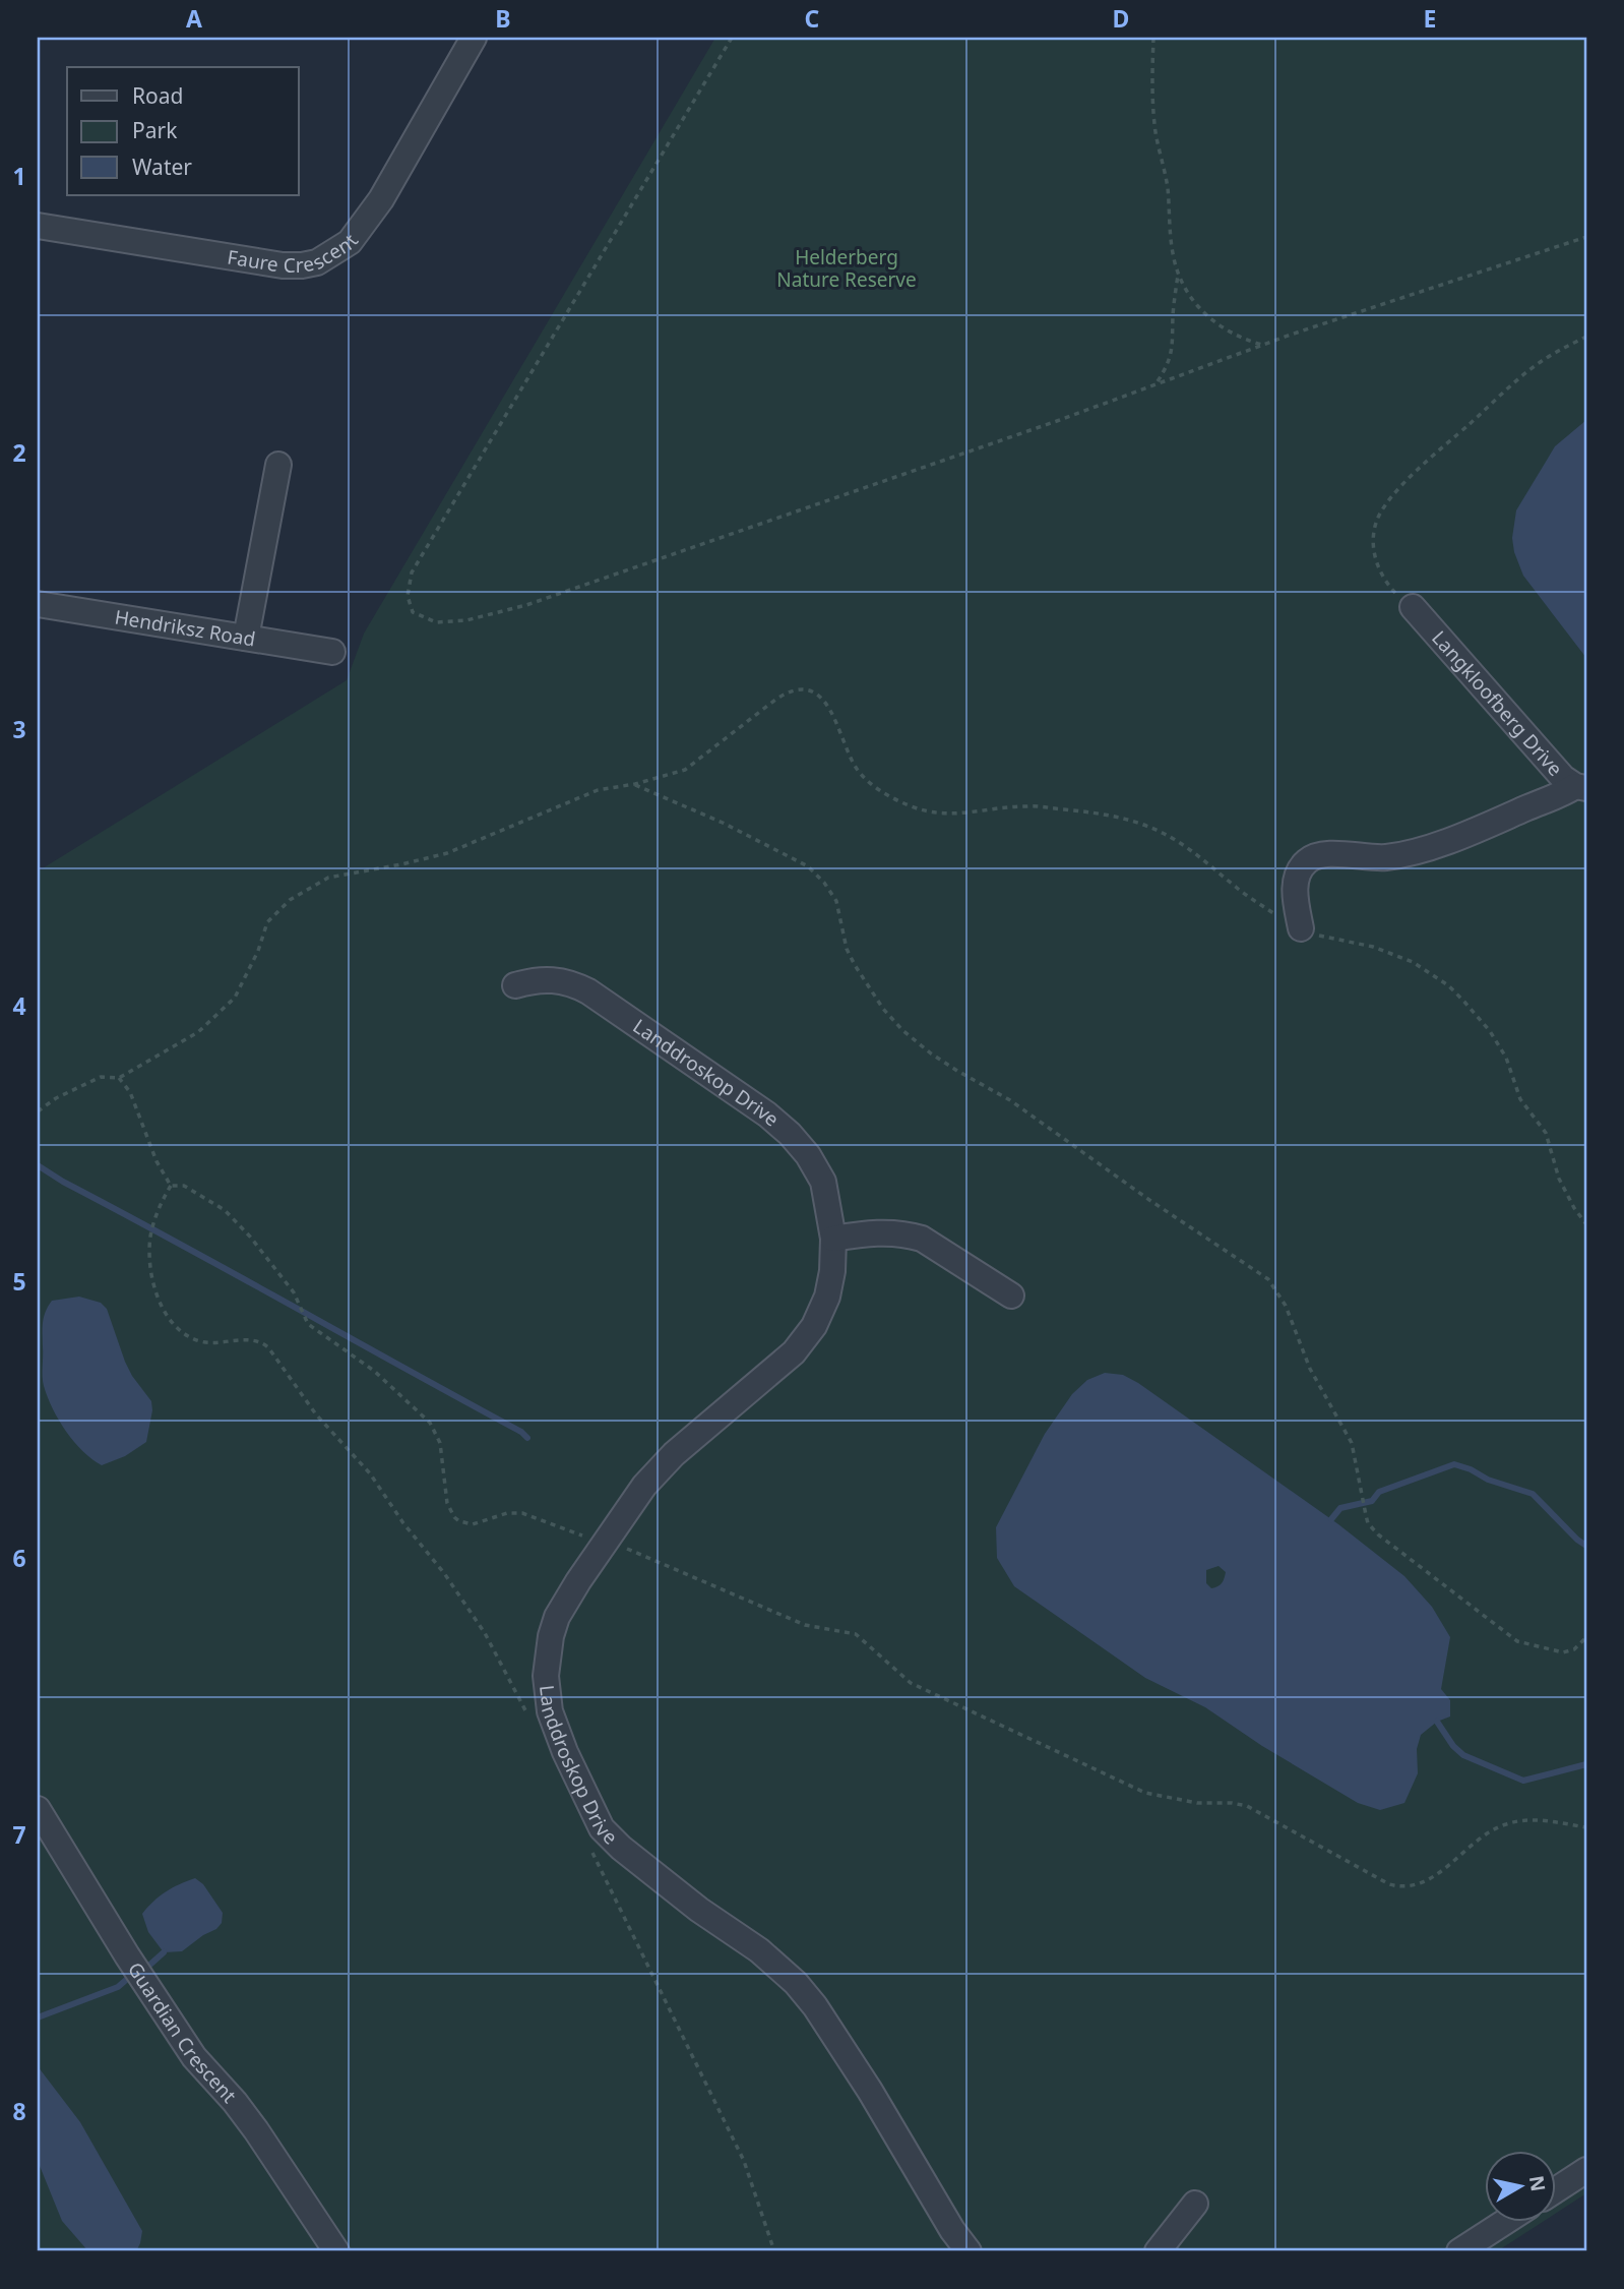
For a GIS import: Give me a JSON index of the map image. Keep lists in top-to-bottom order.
{
  "streets": {
    "street": [
      "Faure Crescent",
      "Hendriksz Road",
      "Langkloofberg Drive",
      "Landdroskop Drive",
      "Guardian Crescent"
    ]
  },
  "parks": ["Helderberg Nature Reserve"],
  "legend": ["Road", "Park", "Water"],
  "north": "right",
  "grid": {
    "columns": [
      "A",
      "B",
      "C",
      "D",
      "E"
    ],
    "rows": [
      "1",
      "2",
      "3",
      "4",
      "5",
      "6",
      "7",
      "8"
    ]
  }
}
